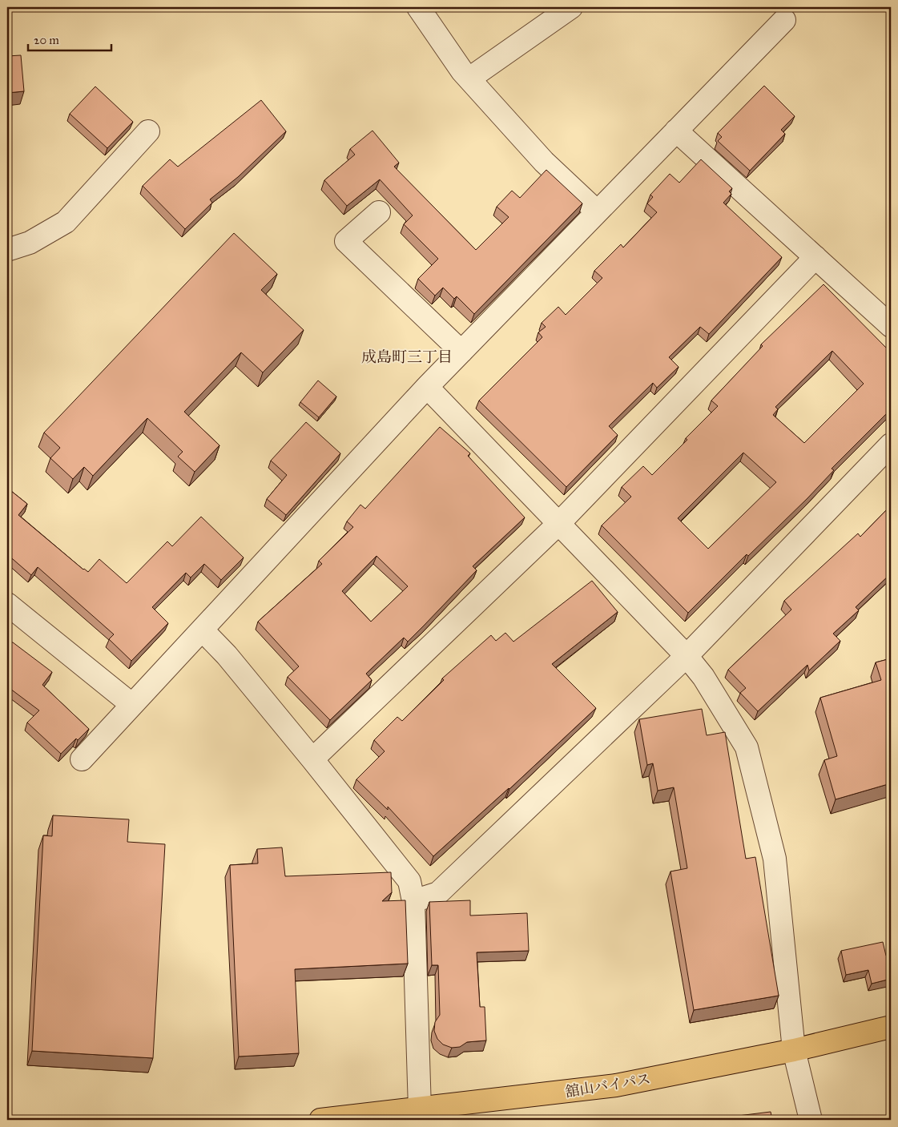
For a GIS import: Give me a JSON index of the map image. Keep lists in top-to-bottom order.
{
  "streets": {
    "highway": ["舘山バイパス"]
  },
  "districts": ["成島町三丁目"],
  "scale_bar": "20 m"
}
